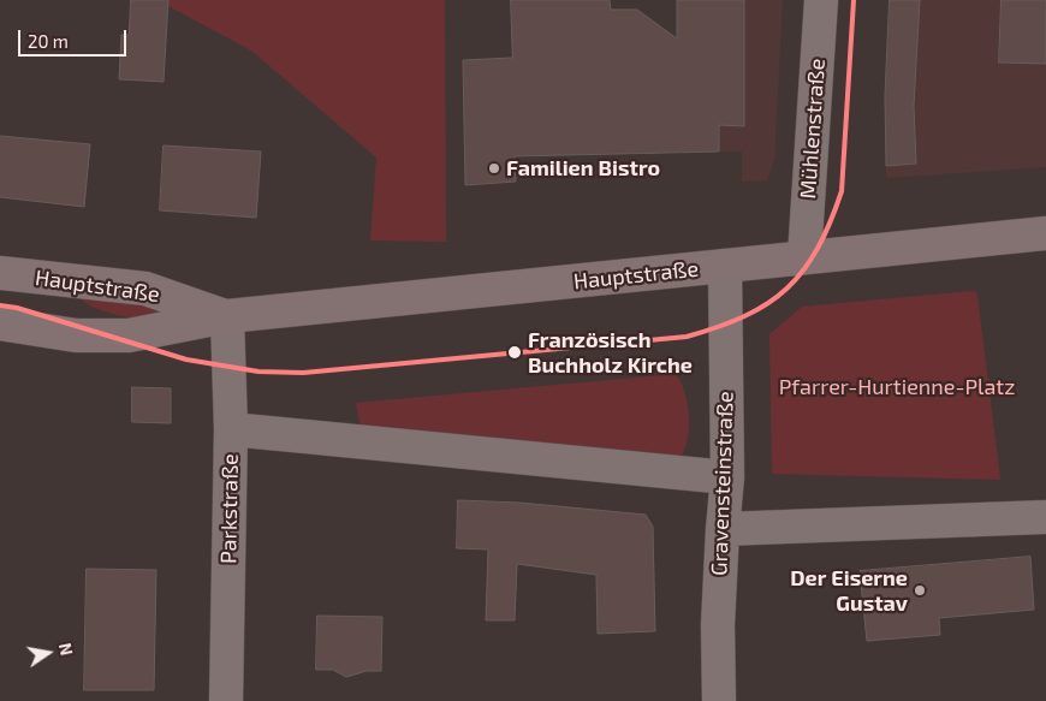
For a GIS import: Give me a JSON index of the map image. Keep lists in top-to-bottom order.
{
  "streets": {
    "main road": ["Hauptstraße"],
    "street": ["Mühlenstraße", "Gravensteinstraße", "Parkstraße"]
  },
  "crossings": [
    ["Mühlenstraße", "Hauptstraße"],
    ["Hauptstraße", "Gravensteinstraße"],
    ["Hauptstraße", "Parkstraße"]
  ],
  "parks": ["Pfarrer-Hurtienne-Platz"],
  "places": ["Familien Bistro", "Französisch Buchholz Kirche", "Der Eiserne Gustav"],
  "scale_bar": "20 m",
  "north": "right"
}
